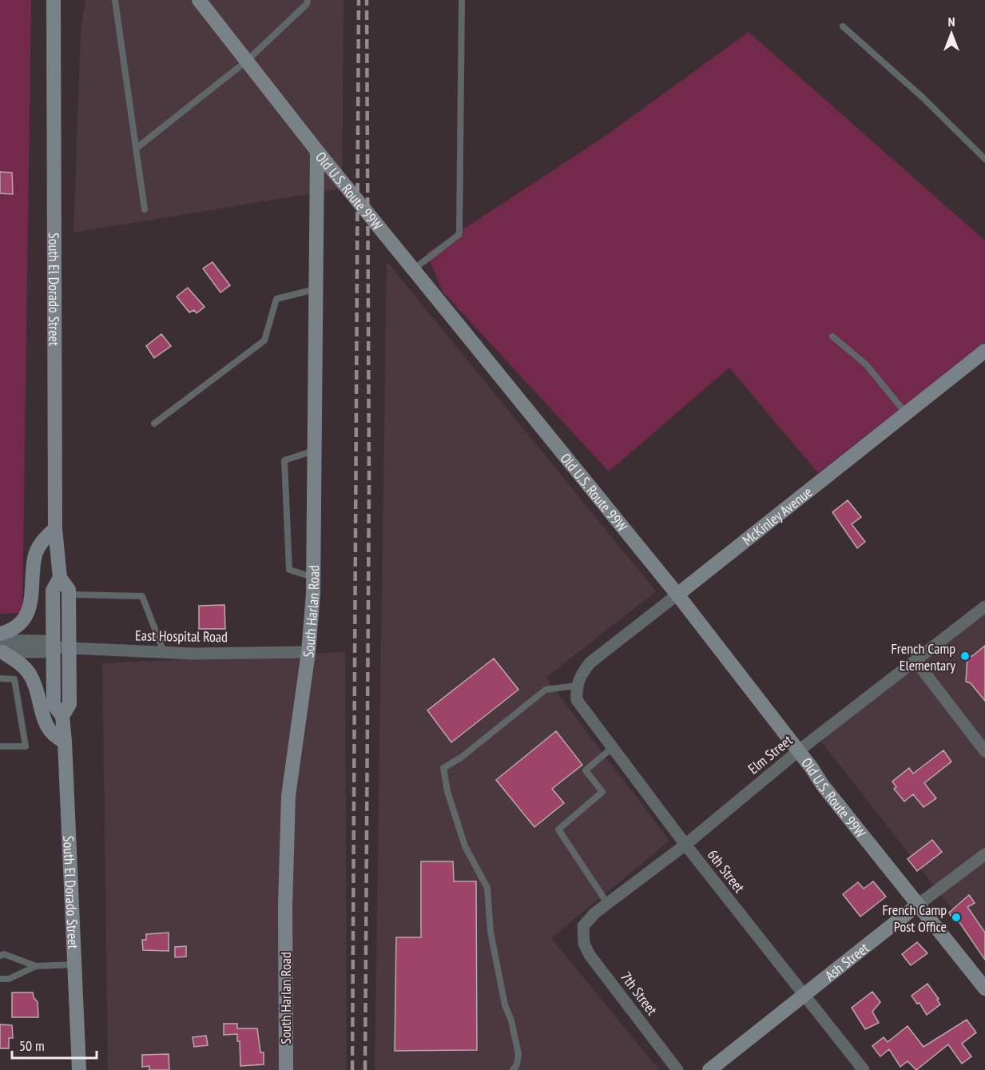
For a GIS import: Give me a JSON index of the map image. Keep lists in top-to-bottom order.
{
  "streets": {
    "main road": [
      "Old U.S. Route 99W",
      "South El Dorado Street",
      "McKinley Avenue",
      "South Harlan Road",
      "Ash Street"
    ],
    "street": [
      "East Hospital Road",
      "Elm Street",
      "6th Street",
      "7th Street"
    ]
  },
  "crossings": [
    ["Old U.S. Route 99W", "McKinley Avenue"],
    ["Old U.S. Route 99W", "South Harlan Road"],
    ["Old U.S. Route 99W", "Elm Street"],
    ["Old U.S. Route 99W", "Ash Street"],
    ["South El Dorado Street", "East Hospital Road"],
    ["McKinley Avenue", "6th Street"],
    ["South Harlan Road", "East Hospital Road"],
    ["Elm Street", "6th Street"],
    ["Elm Street", "7th Street"],
    ["6th Street", "Ash Street"]
  ],
  "places": ["French Camp Elementary", "French Camp Post Office"],
  "scale_bar": "50 m",
  "north": "top"
}
